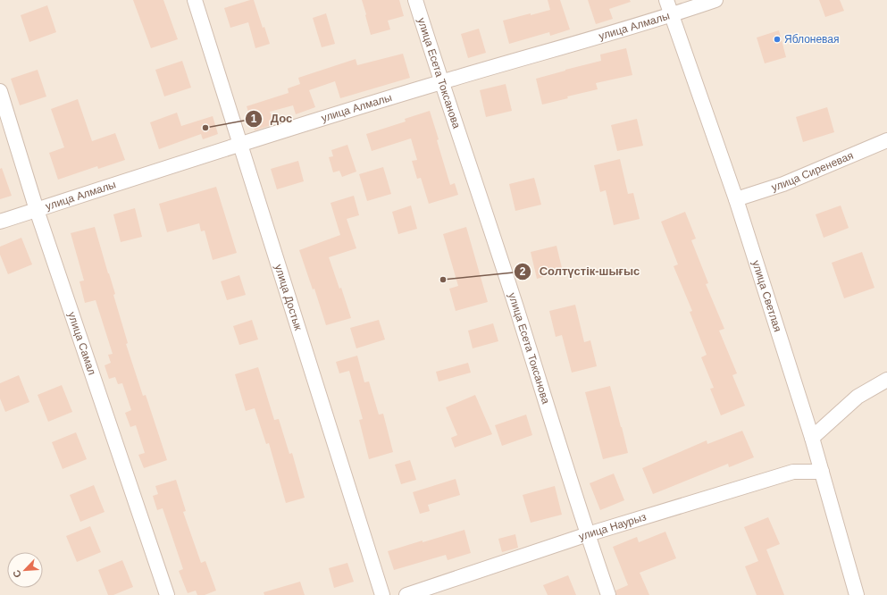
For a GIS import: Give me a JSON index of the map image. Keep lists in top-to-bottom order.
{
  "streets": {
    "street": [
      "улица Алмалы",
      "улица Есета Токсанова",
      "улица Сиреневая",
      "улица Светлая",
      "улица Достык",
      "улица Самал",
      "улица Наурыз"
    ]
  },
  "crossings": [
    ["улица Алмалы", "улица Есета Токсанова"],
    ["улица Алмалы", "улица Светлая"],
    ["улица Алмалы", "улица Достык"],
    ["улица Алмалы", "улица Самал"],
    ["улица Есета Токсанова", "улица Наурыз"],
    ["улица Сиреневая", "улица Светлая"],
    ["улица Светлая", "улица Наурыз"]
  ],
  "places": ["Яблоневая", "Дос", "Солтүстік-шығыс"],
  "north": "bottom left"
}
